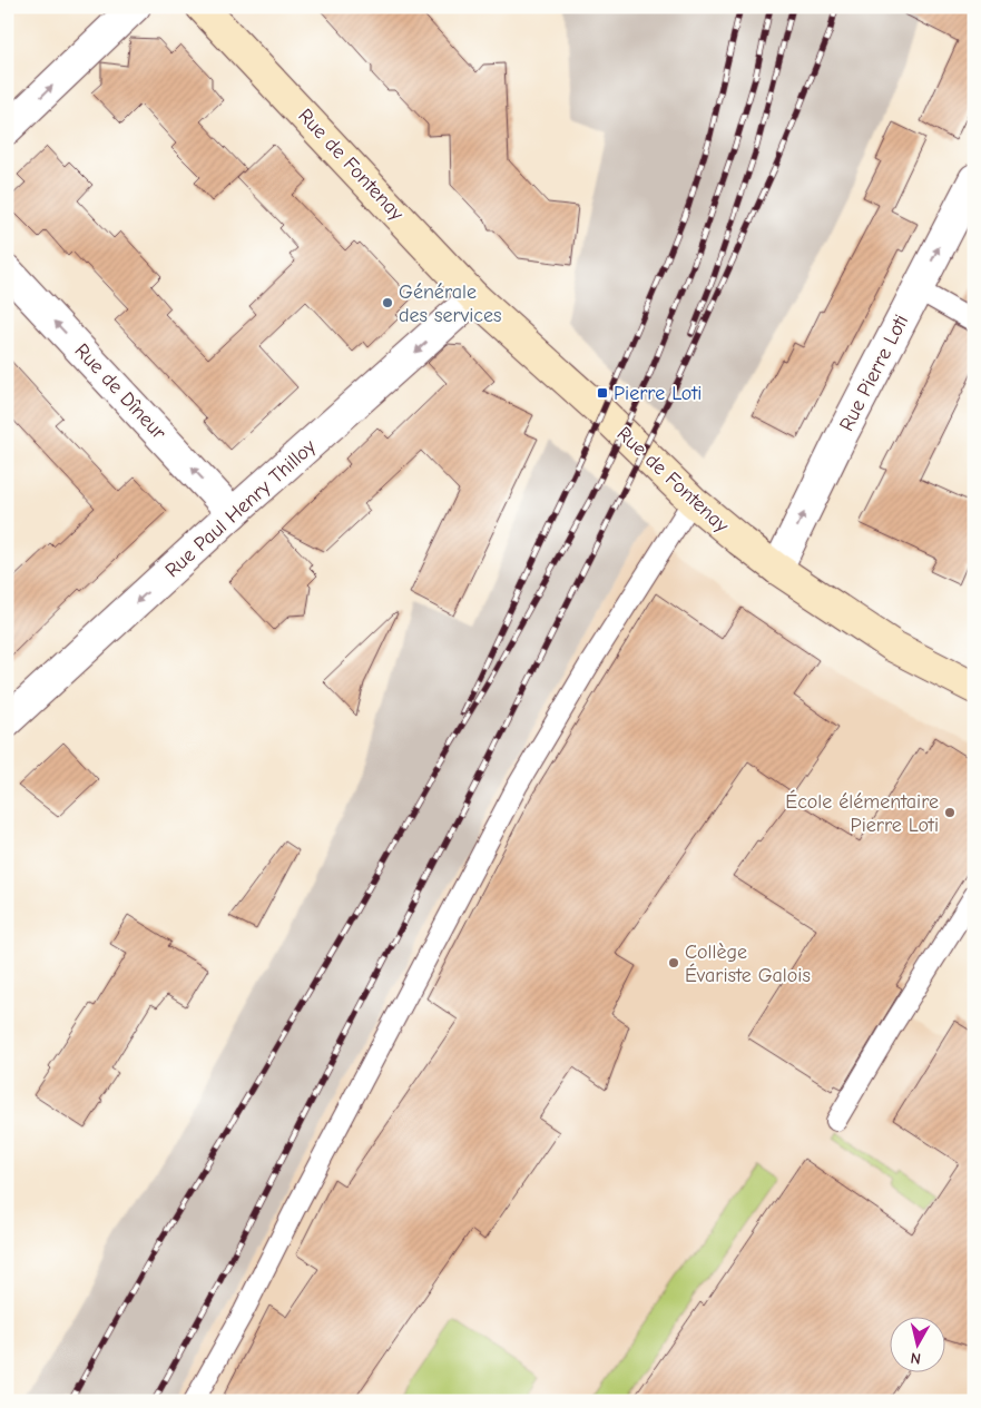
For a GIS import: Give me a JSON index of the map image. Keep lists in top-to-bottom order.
{
  "streets": {
    "main road": ["Rue de Fontenay"],
    "street": ["Rue Pierre Loti", "Rue de Dîneur", "Rue Paul Henry Thilloy"]
  },
  "crossings": [
    ["Rue de Fontenay", "Rue Pierre Loti"],
    ["Rue de Fontenay", "Rue Paul Henry Thilloy"],
    ["Rue de Dîneur", "Rue Paul Henry Thilloy"]
  ],
  "one_way": ["Rue Pierre Loti", "Rue de Dîneur", "Rue Paul Henry Thilloy"],
  "places": {
    "other": ["Générale des services", "École élémentaire Pierre Loti", "Collège Évariste Galois"],
    "transit": ["Pierre Loti"]
  },
  "north": "bottom"
}
